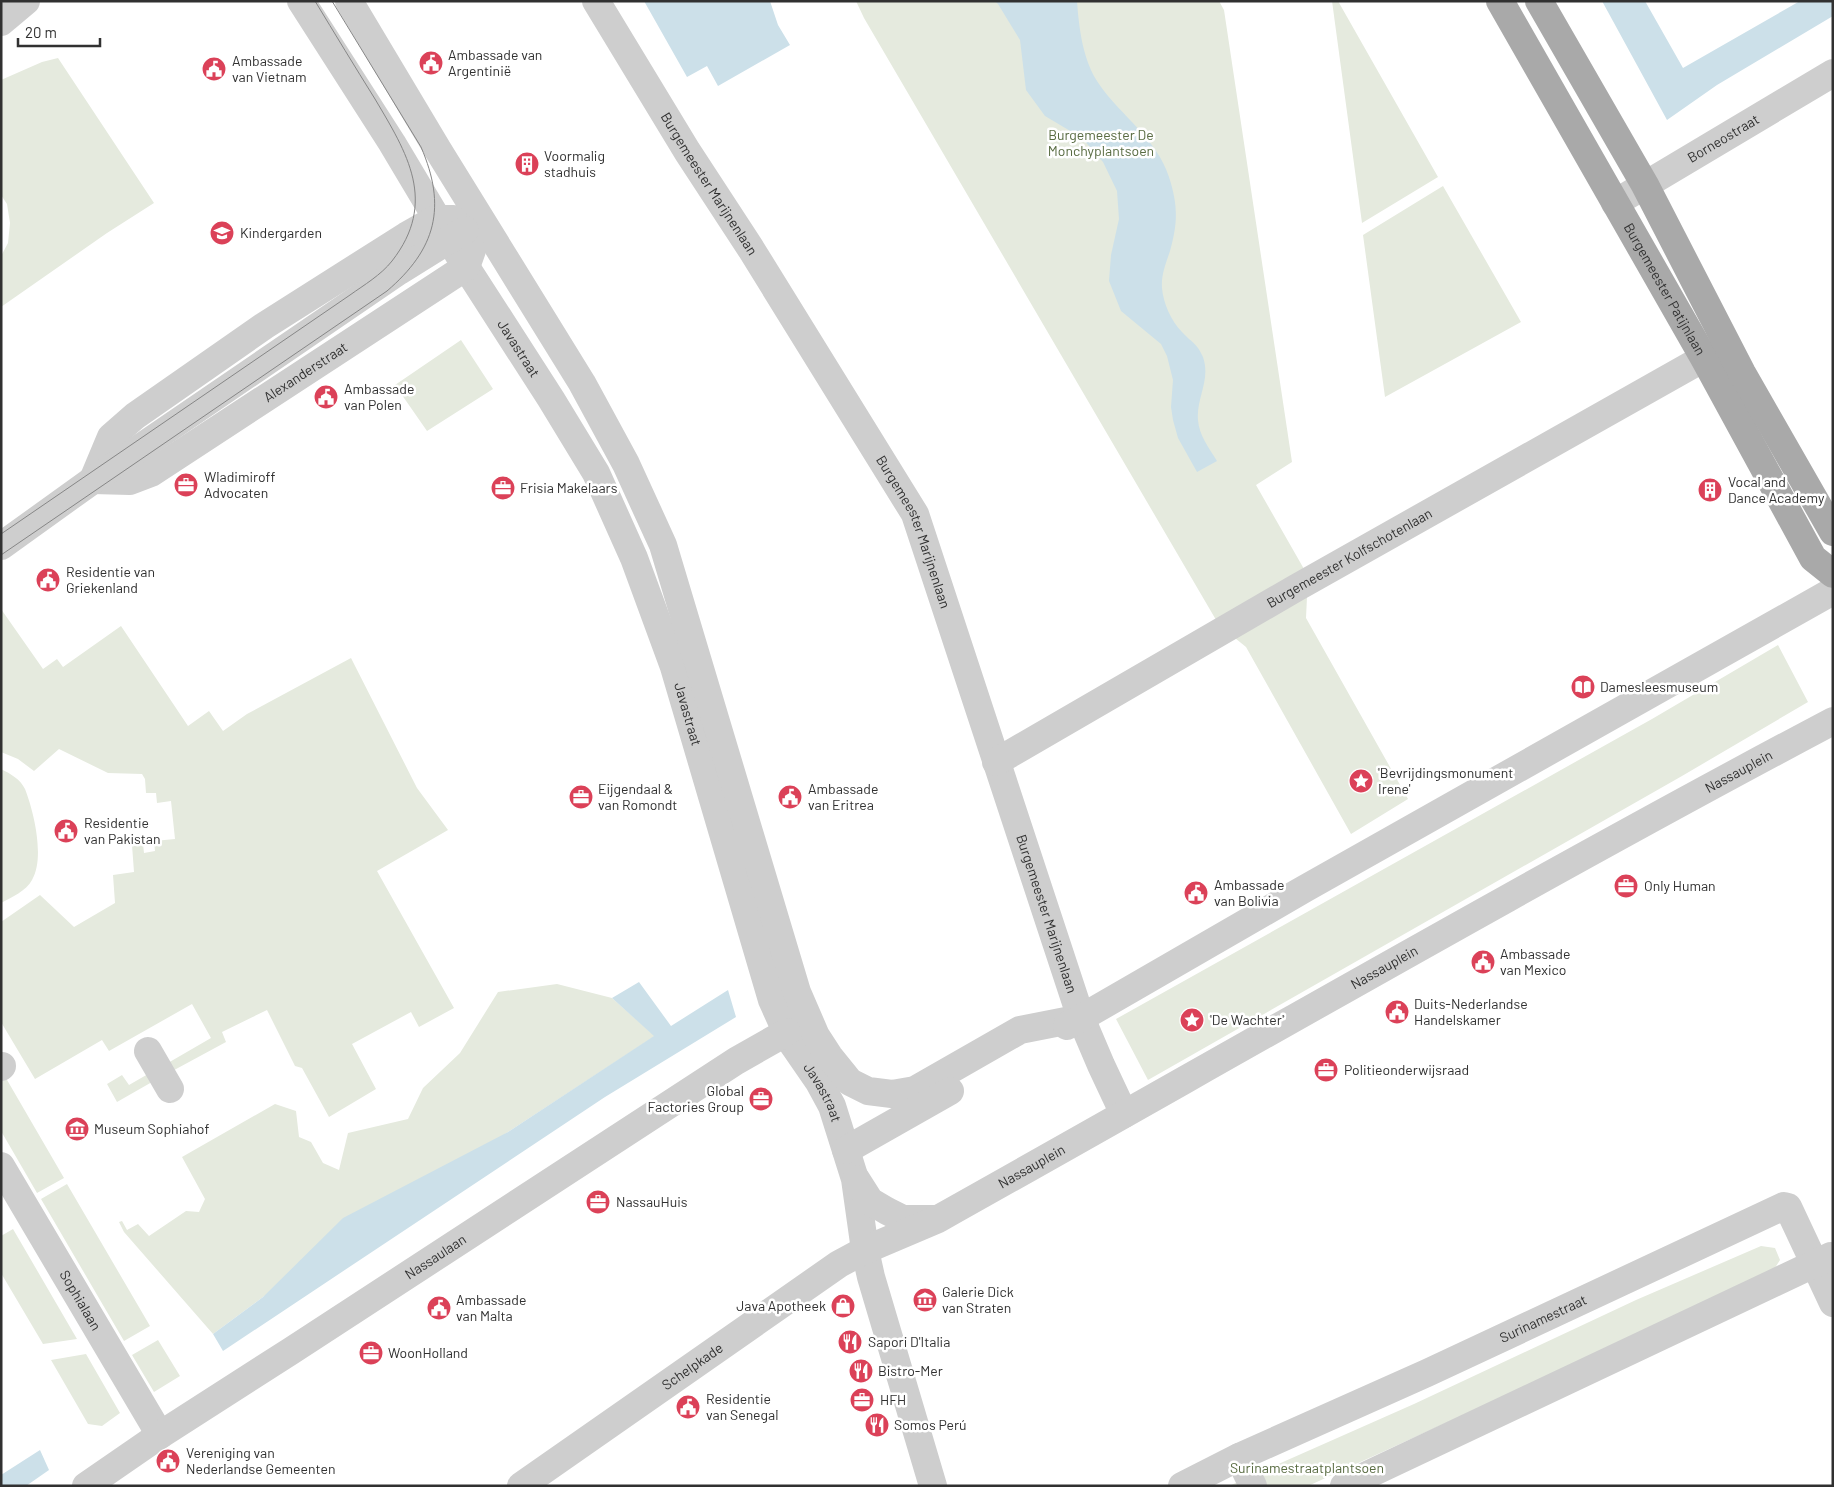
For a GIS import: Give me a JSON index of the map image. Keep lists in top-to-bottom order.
{
  "streets": {
    "main road": ["Burgemeester Patijnlaan"],
    "street": [
      "Borneostraat",
      "Burgemeester Marijnenlaan",
      "Javastraat",
      "Alexanderstraat",
      "Burgemeester Kolfschotenlaan",
      "Nassauplein",
      "Nassaulaan",
      "Sophialaan",
      "Surinamestraat",
      "Schelpkade"
    ]
  },
  "crossings": [
    ["Borneostraat", "Burgemeester Patijnlaan"],
    ["Burgemeester Marijnenlaan", "Javastraat"],
    ["Burgemeester Marijnenlaan", "Burgemeester Kolfschotenlaan"],
    ["Burgemeester Marijnenlaan", "Nassauplein"],
    ["Burgemeester Patijnlaan", "Burgemeester Kolfschotenlaan"],
    ["Javastraat", "Alexanderstraat"],
    ["Javastraat", "Nassauplein"],
    ["Javastraat", "Nassaulaan"],
    ["Javastraat", "Schelpkade"],
    ["Nassauplein", "Schelpkade"],
    ["Nassaulaan", "Sophialaan"]
  ],
  "parks": ["Burgemeester De Monchyplantsoen", "Surinamestraatplantsoen"],
  "places": {
    "public building": [
      "Ambassade van Argentinië",
      "Ambassade van Vietnam",
      "Ambassade van Polen",
      "Residentie van Griekenland",
      "Ambassade van Eritrea",
      "Residentie van Pakistan",
      "Ambassade van Bolivia",
      "Ambassade van Mexico",
      "Duits-Nederlandse Handelskamer",
      "Ambassade van Malta",
      "Residentie van Senegal",
      "Vereniging van Nederlandse Gemeenten"
    ],
    "building": ["Voormalig stadhuis", "Vocal and Dance Academy"],
    "school or university": ["Kindergarden"],
    "office": [
      "Wladimiroff Advocaten",
      "Frisia Makelaars",
      "Eijgendaal & van Romondt",
      "Only Human",
      "Politieonderwijsraad",
      "Global Factories Group",
      "NassauHuis",
      "WoonHolland",
      "HFH"
    ],
    "library": ["Damesleesmuseum"],
    "place": ["'Bevrijdingsmonument Irene'", "'De Wachter'"],
    "museum": ["Museum Sophiahof", "Galerie Dick van Straten"],
    "shop": ["Java Apotheek"],
    "restaurant": ["Sapori D'Italia", "Bistro-Mer", "Somos Perú"]
  },
  "scale_bar": "20 m"
}
